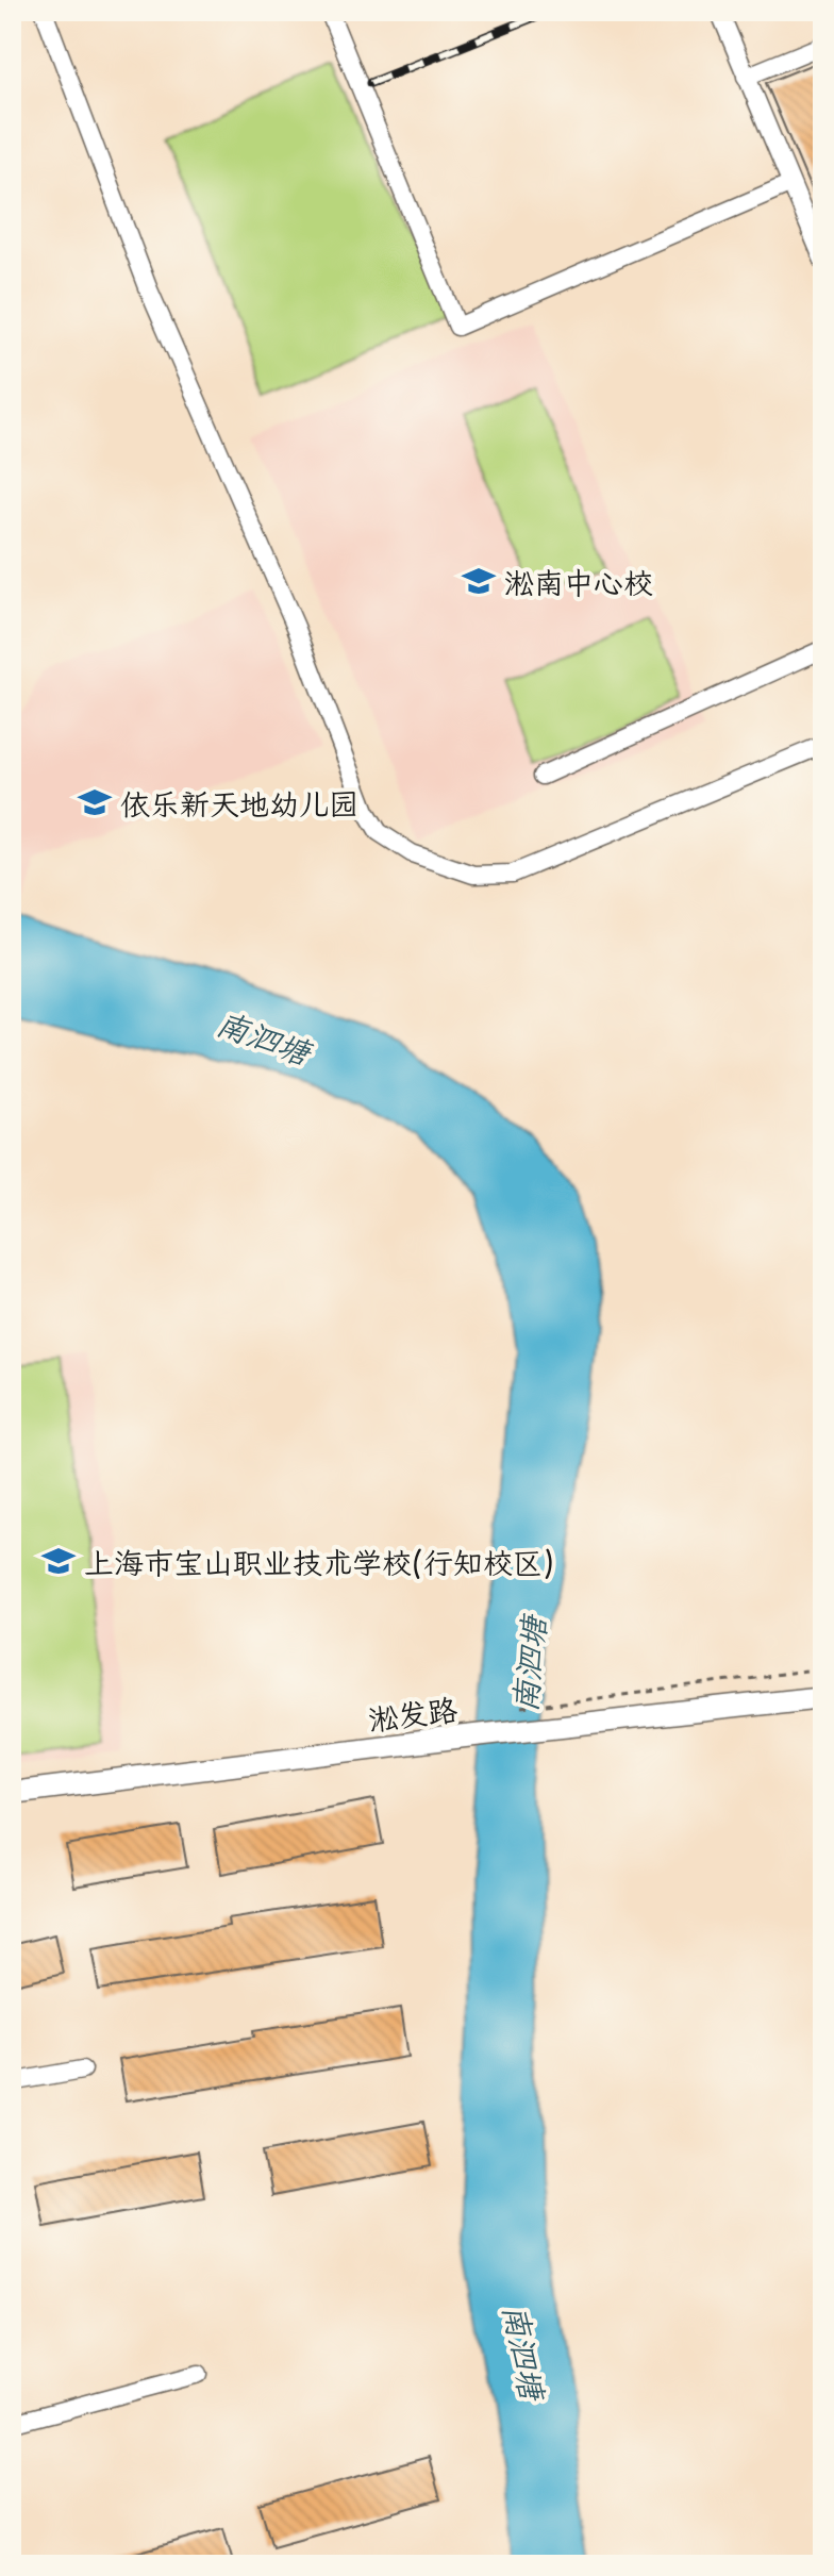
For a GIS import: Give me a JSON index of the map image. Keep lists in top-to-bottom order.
{
  "streets": {
    "street": ["淞发路"]
  },
  "water": ["南泗塘"],
  "places": {
    "school or university": ["淞南中心校", "依乐新天地幼儿园", "上海市宝山职业技术学校(行知校区)"]
  }
}
